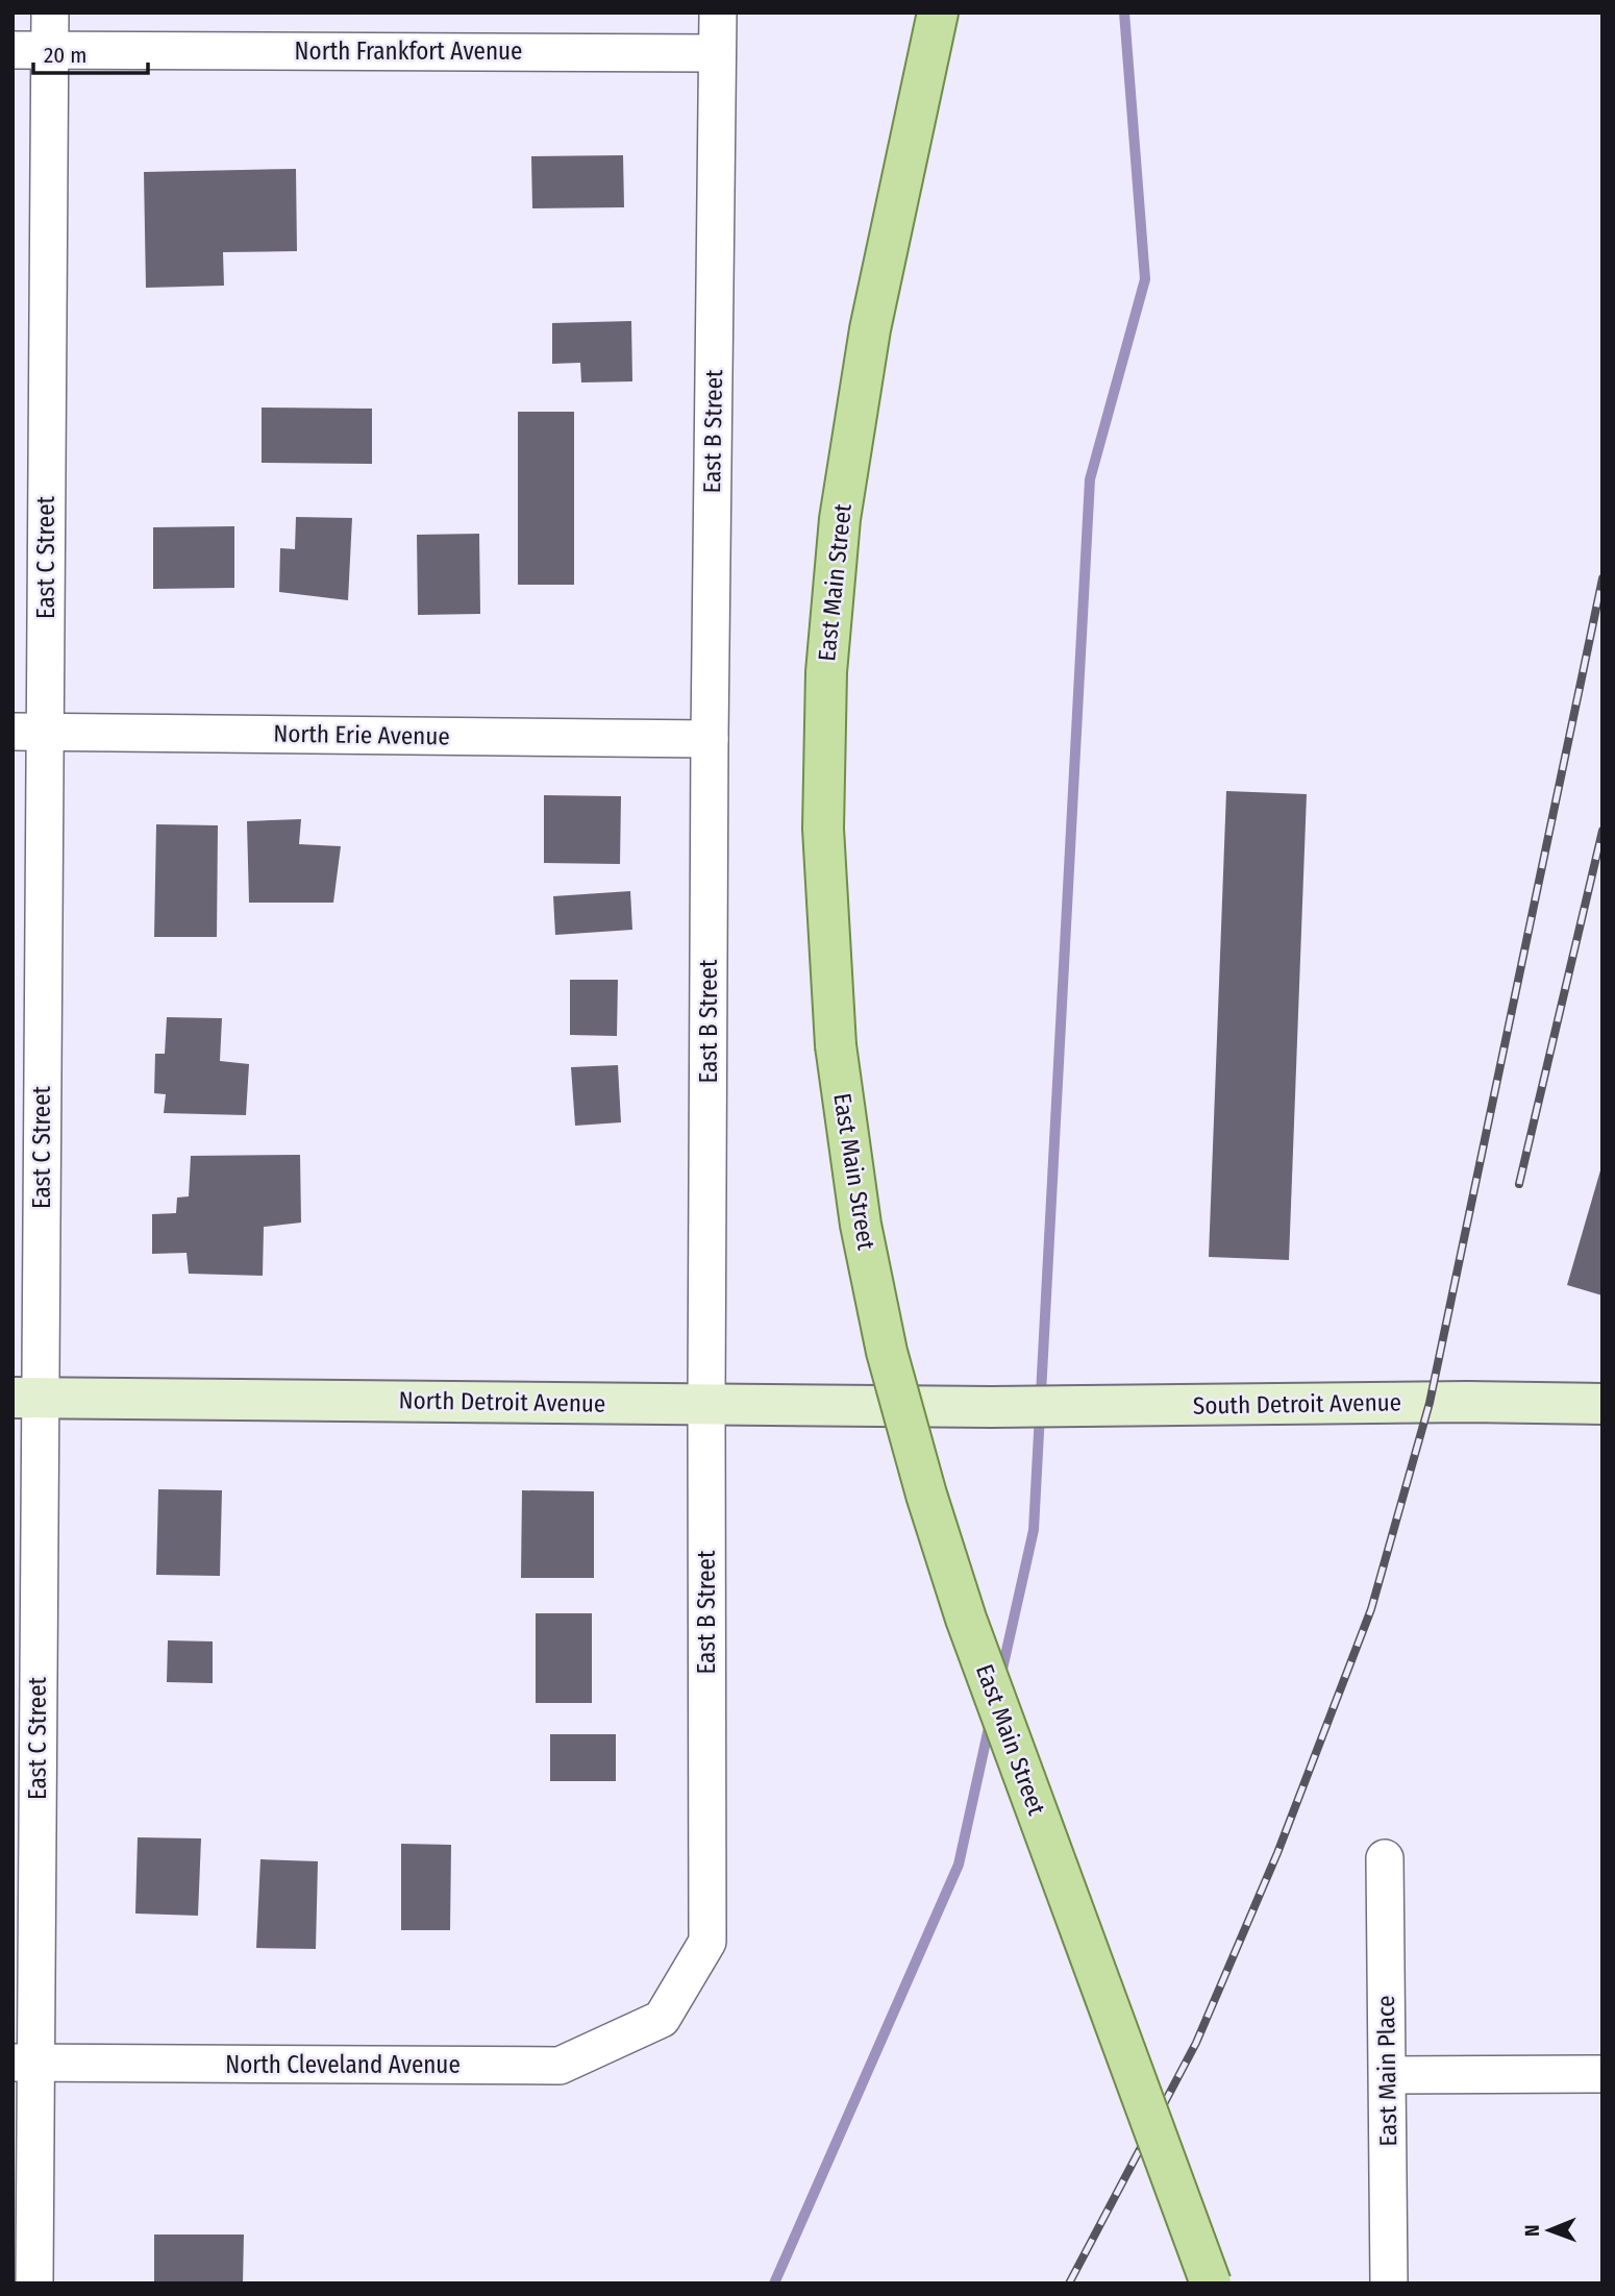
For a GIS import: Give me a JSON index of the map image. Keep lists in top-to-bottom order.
{
  "streets": {
    "main road": ["East Main Street"],
    "street": [
      "North Frankfort Avenue",
      "East B Street",
      "East C Street",
      "North Erie Avenue",
      "North Detroit Avenue",
      "South Detroit Avenue",
      "North Cleveland Avenue",
      "East Main Place"
    ]
  },
  "crossings": [
    ["North Frankfort Avenue", "East B Street"],
    ["North Frankfort Avenue", "East C Street"],
    ["East B Street", "North Erie Avenue"],
    ["East B Street", "North Detroit Avenue"],
    ["East B Street", "North Cleveland Avenue"],
    ["East C Street", "North Erie Avenue"],
    ["East C Street", "North Detroit Avenue"],
    ["East C Street", "North Cleveland Avenue"],
    ["North Detroit Avenue", "South Detroit Avenue"]
  ],
  "scale_bar": "20 m",
  "north": "left"
}
